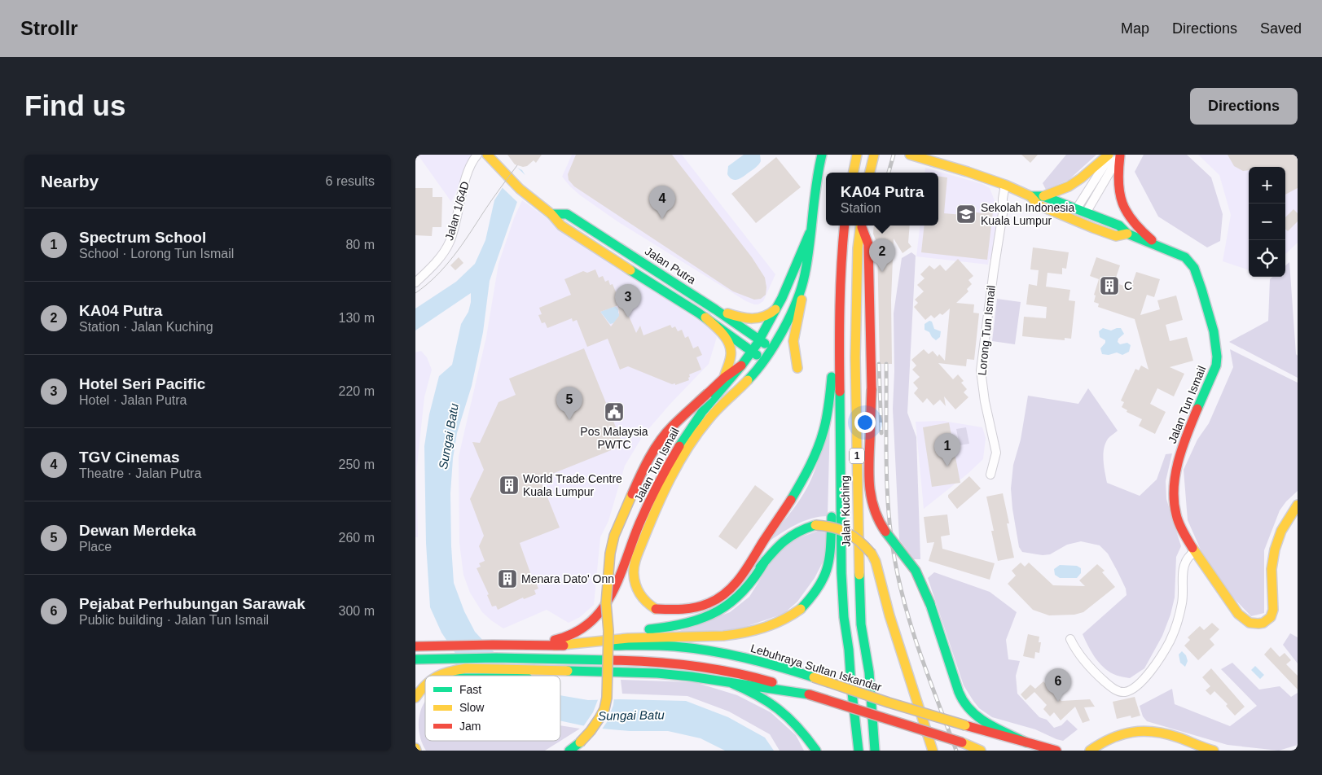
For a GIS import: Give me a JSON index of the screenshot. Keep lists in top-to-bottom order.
{
  "streets": {
    "main road": [
      "Jalan Putra",
      "Jalan Tun Ismail",
      "1",
      "Jalan Kuching",
      "Lebuhraya Sultan Iskandar"
    ],
    "street": ["Jalan 1/64D", "Lorong Tun Ismail"]
  },
  "crossings": [
    ["Jalan Putra", "Jalan Tun Ismail"],
    ["Lorong Tun Ismail", "Jalan Tun Ismail"],
    ["Jalan Tun Ismail", "Lebuhraya Sultan Iskandar"]
  ],
  "water": ["Sungai Batu"],
  "places": {
    "school or university": ["Sekolah Indonesia Kuala Lumpur"],
    "building": ["C", "World Trade Centre Kuala Lumpur", "Menara Dato' Onn"],
    "public building": ["Pos Malaysia PWTC"]
  },
  "legend": ["Fast", "Slow", "Jam"],
  "page": {
    "header": "Strollr",
    "nav": ["Map", "Directions", "Saved"],
    "buttons": "Directions",
    "title": "Find us",
    "heading": ["Nearby", "6 results"],
    "map_buttons": ["+", "−"],
    "popup": ["KA04 Putra", "Station"],
    "pins": [
      "4",
      "2",
      "3",
      "5",
      "1",
      "6"
    ],
    "list": [
      {
        "mark": "1",
        "name": "Spectrum School",
        "note": "School · Lorong Tun Ismail",
        "value": "80 m"
      },
      {
        "mark": "2",
        "name": "KA04 Putra",
        "note": "Station · Jalan Kuching",
        "value": "130 m"
      },
      {
        "mark": "3",
        "name": "Hotel Seri Pacific",
        "note": "Hotel · Jalan Putra",
        "value": "220 m"
      },
      {
        "mark": "4",
        "name": "TGV Cinemas",
        "note": "Theatre · Jalan Putra",
        "value": "250 m"
      },
      {
        "mark": "5",
        "name": "Dewan Merdeka",
        "note": "Place",
        "value": "260 m"
      },
      {
        "mark": "6",
        "name": "Pejabat Perhubungan Sarawak",
        "note": "Public building · Jalan Tun Ismail",
        "value": "300 m"
      }
    ]
  }
}
